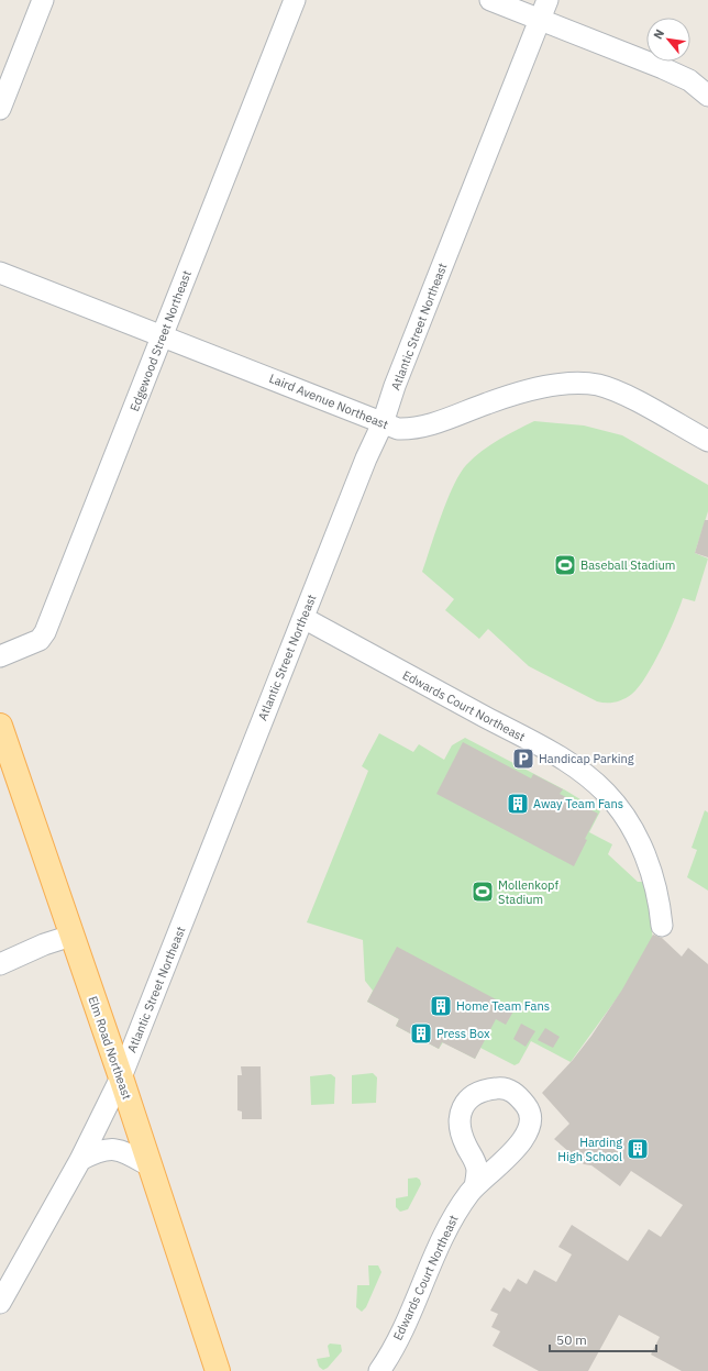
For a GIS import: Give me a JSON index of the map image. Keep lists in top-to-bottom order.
{
  "streets": {
    "main road": ["Elm Road Northeast"],
    "street": [
      "Atlantic Street Northeast",
      "Edgewood Street Northeast",
      "Laird Avenue Northeast",
      "Edwards Court Northeast"
    ]
  },
  "crossings": [
    ["Atlantic Street Northeast", "Laird Avenue Northeast"],
    ["Atlantic Street Northeast", "Edwards Court Northeast"],
    ["Atlantic Street Northeast", "Elm Road Northeast"],
    ["Edgewood Street Northeast", "Laird Avenue Northeast"]
  ],
  "places": {
    "sports": ["Baseball Stadium", "Mollenkopf Stadium"],
    "parking": ["Handicap Parking"],
    "building": [
      "Away Team Fans",
      "Home Team Fans",
      "Press Box",
      "Harding High School"
    ]
  },
  "scale_bar": "50 m",
  "north": "top left"
}
